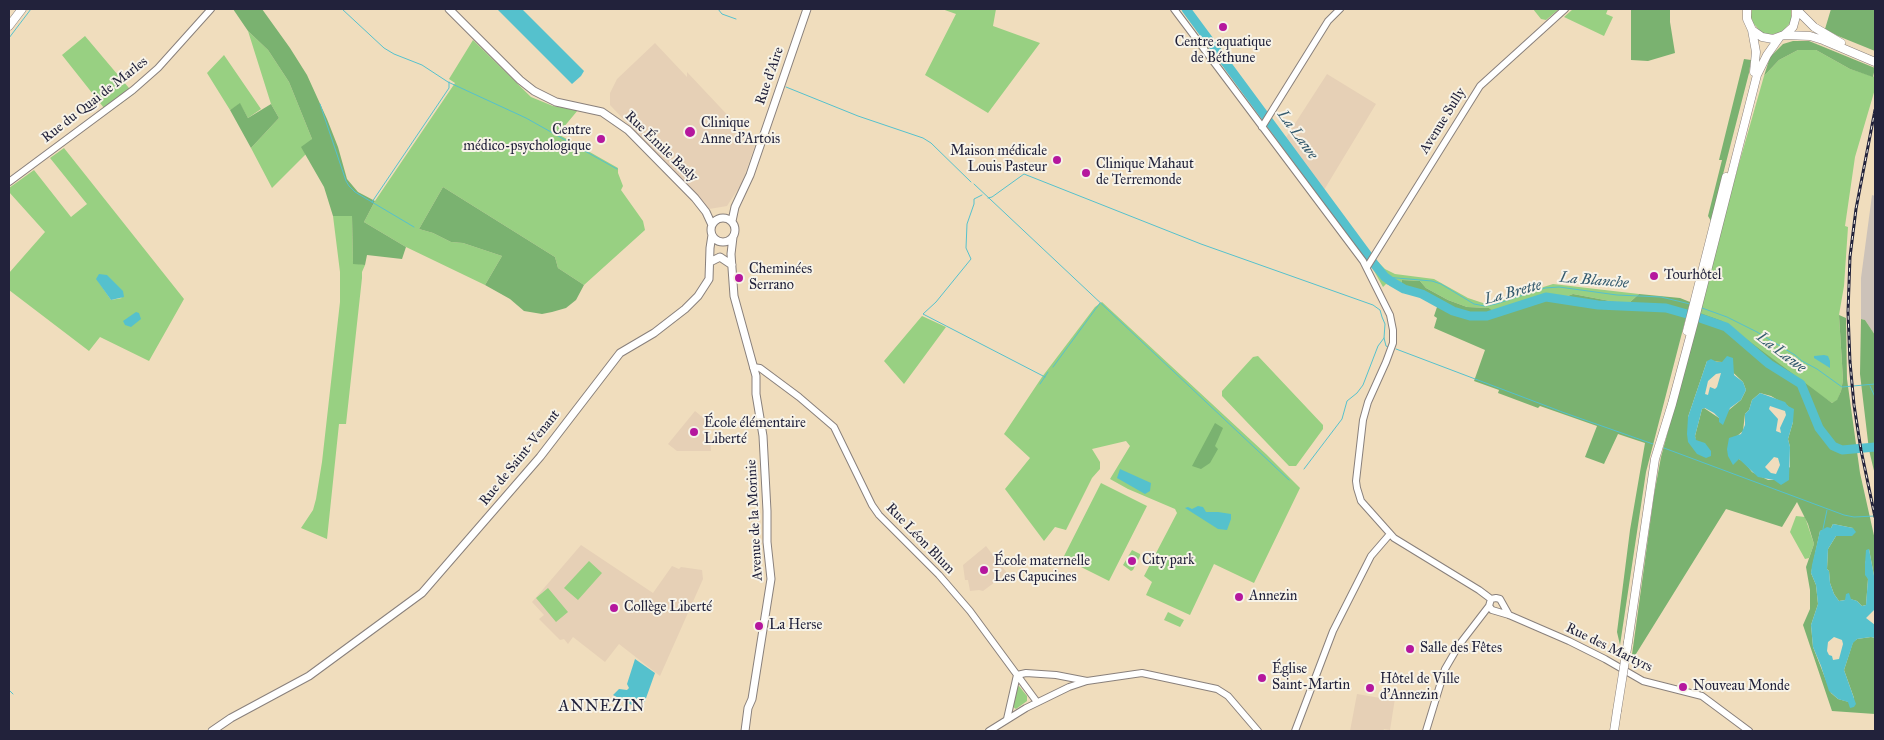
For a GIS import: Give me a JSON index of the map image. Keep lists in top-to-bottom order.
{
  "streets": {
    "main road": [
      "Rue d'Aire",
      "Rue Émile Basly",
      "Rue de Saint-Venant",
      "Avenue de la Morinie"
    ],
    "street": [
      "Rue du Quai de Marles",
      "Avenue Sully",
      "Rue Léon Blum",
      "Rue des Martyrs"
    ]
  },
  "crossings": [
    ["Rue d'Aire", "Rue Émile Basly"],
    ["Rue d'Aire", "Rue de Saint-Venant"],
    ["Rue Émile Basly", "Rue de Saint-Venant"],
    ["Avenue de la Morinie", "Rue Léon Blum"]
  ],
  "districts": ["ANNEZIN"],
  "water": ["La Lawe", "La Blanche", "La Brette"],
  "places": [
    "Centre aquatique de Béthune",
    "Clinique Anne d'Artois",
    "Centre médico-psychologique",
    "Maison médicale Louis Pasteur",
    "Clinique Mahaut de Terremonde",
    "Tourhôtel",
    "Cheminées Serrano",
    "École élémentaire Liberté",
    "City park",
    "École maternelle Les Capucines",
    "Annezin",
    "Collège Liberté",
    "La Herse",
    "Salle des Fêtes",
    "Église Saint-Martin",
    "Nouveau Monde",
    "Hôtel de Ville d'Annezin"
  ]
}
